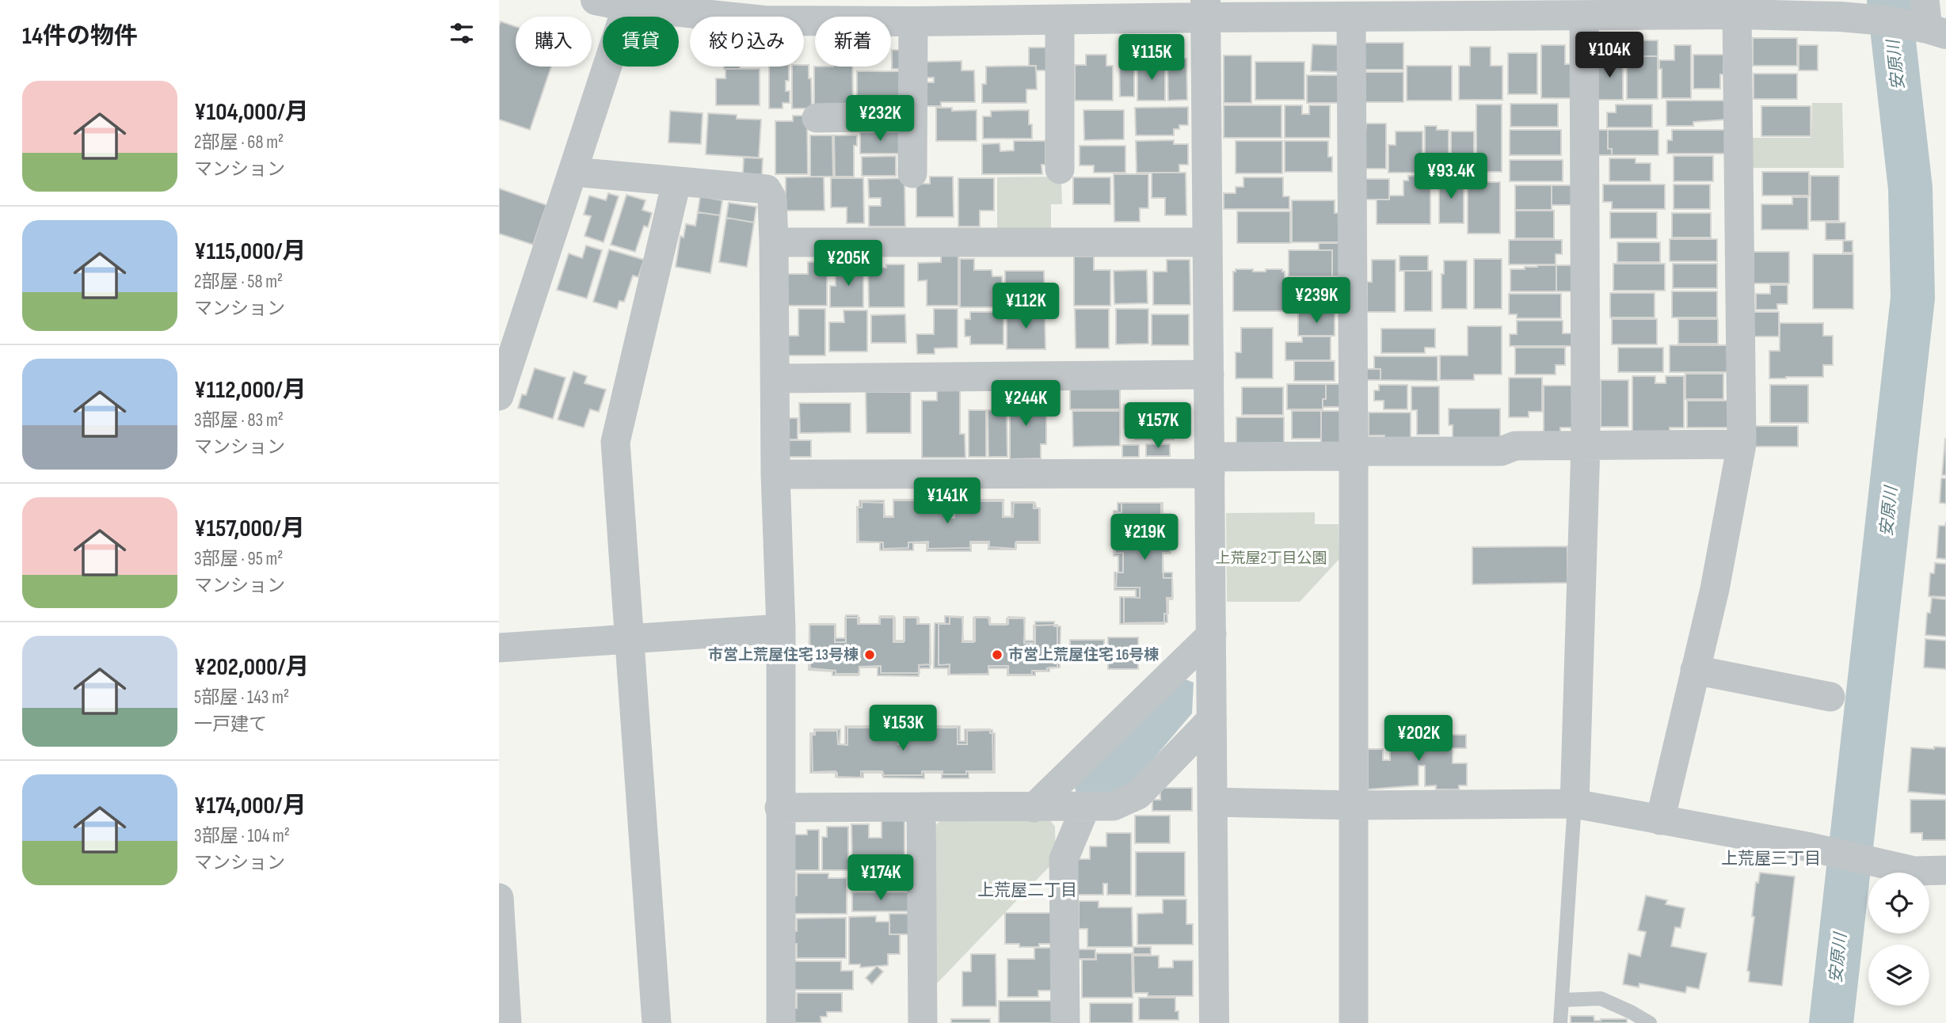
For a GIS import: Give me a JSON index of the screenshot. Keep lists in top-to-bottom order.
{
  "districts": ["上荒屋三丁目", "上荒屋二丁目"],
  "water": ["安原川"],
  "parks": ["上荒屋2丁目公園"],
  "places": ["市営上荒屋住宅 13号棟", "市営上荒屋住宅 16号棟"],
  "page": {
    "heading": "14件の物件",
    "chip": [
      "購入",
      "賃貸",
      "絞り込み",
      "新着"
    ],
    "price": [
      "¥104K",
      "¥115K",
      "¥232K",
      "¥93.4K",
      "¥205K",
      "¥239K",
      "¥112K",
      "¥244K",
      "¥157K",
      "¥141K",
      "¥219K",
      "¥153K",
      "¥202K",
      "¥174K"
    ],
    "list": [
      {
        "name": "¥104,000/月",
        "note": "2部屋 · 68 m² · マンション"
      },
      {
        "name": "¥115,000/月",
        "note": "2部屋 · 58 m² · マンション"
      },
      {
        "name": "¥112,000/月",
        "note": "3部屋 · 83 m² · マンション"
      },
      {
        "name": "¥157,000/月",
        "note": "3部屋 · 95 m² · マンション"
      },
      {
        "name": "¥202,000/月",
        "note": "5部屋 · 143 m² · 一戸建て"
      },
      {
        "name": "¥174,000/月",
        "note": "3部屋 · 104 m² · マンション"
      }
    ]
  }
}
